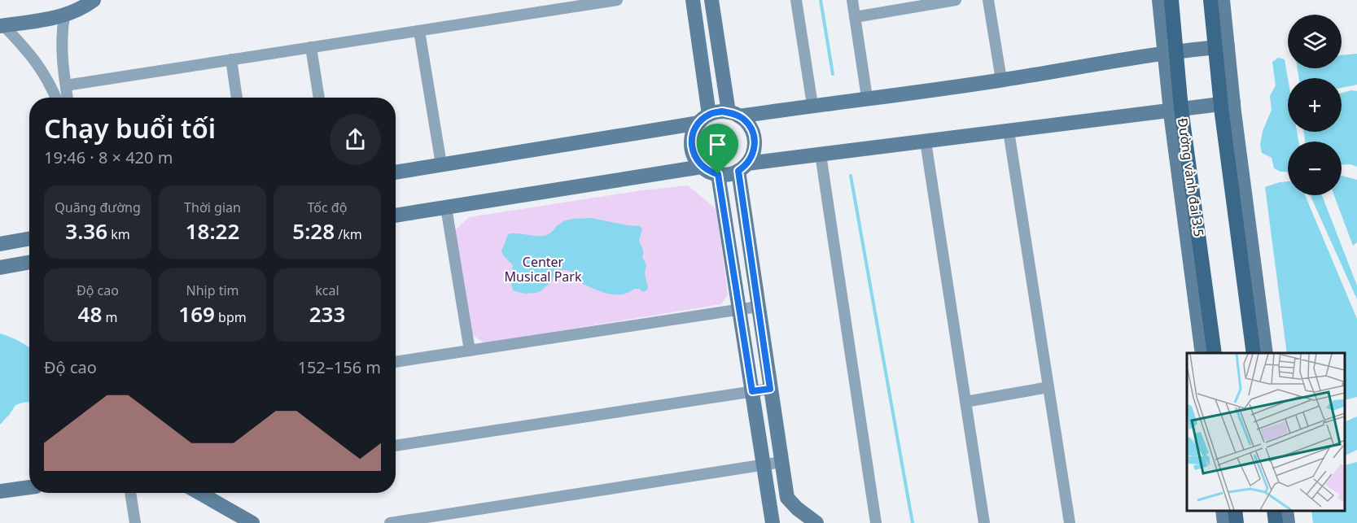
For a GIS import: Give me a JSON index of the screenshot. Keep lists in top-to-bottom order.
{
  "streets": {
    "main road": ["Đường vành đai 3.5"]
  },
  "parks": ["Center Musical Park"],
  "page": {
    "map_buttons": ["+", "−"],
    "heading": ["Chạy buổi tối", "19:46 · 8 × 420 m"],
    "stats": [
      ["Quãng đường", "3.36 km"],
      ["Thời gian", "18:22"],
      ["Tốc độ", "5:28 /km"],
      ["Độ cao", "48 m"],
      ["Nhịp tim", "169 bpm"],
      ["kcal", "233"]
    ],
    "chart": ["Độ cao", "152–156 m"]
  }
}
